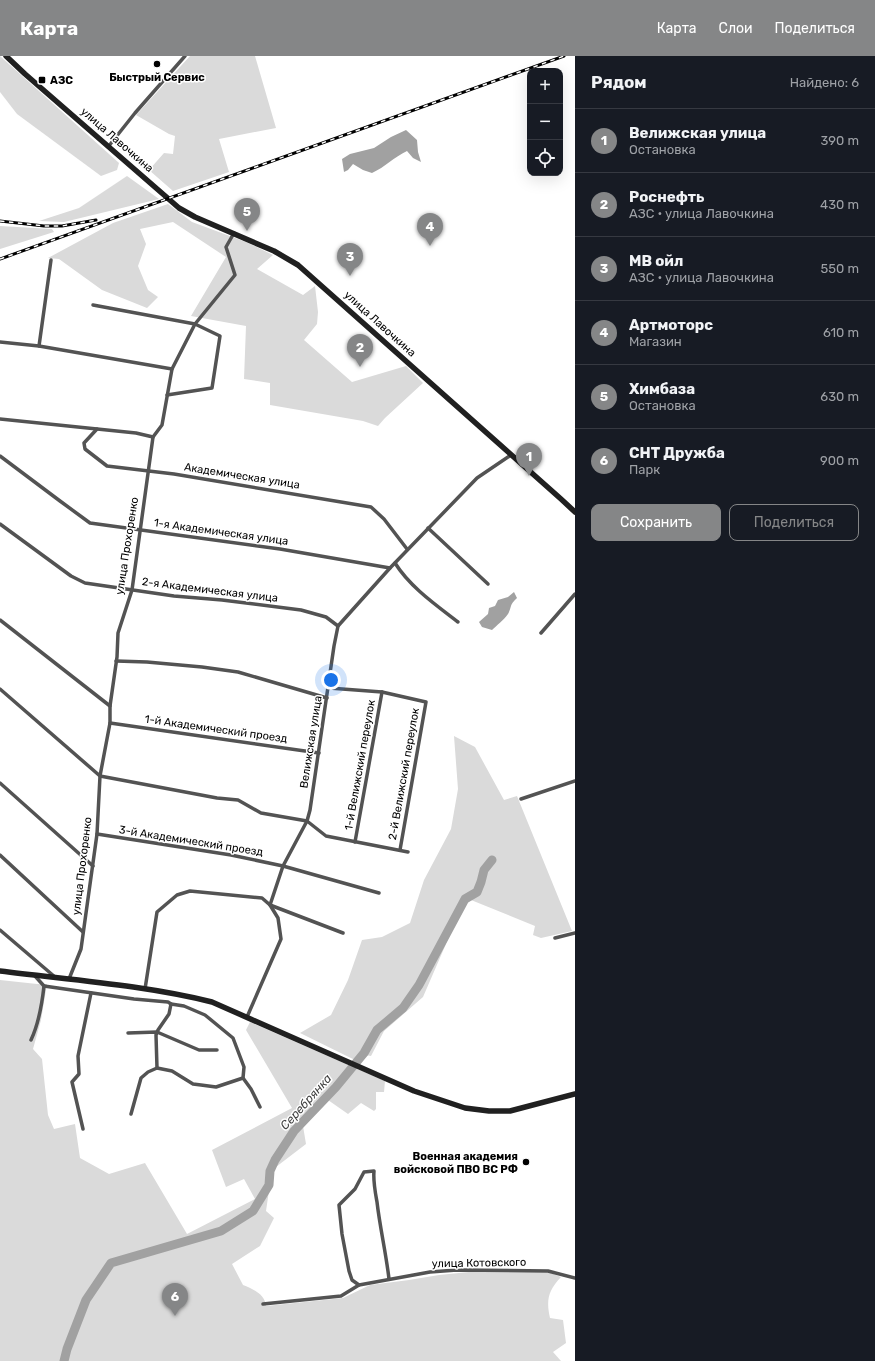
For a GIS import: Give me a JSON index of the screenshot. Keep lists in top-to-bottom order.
{
  "streets": {
    "main road": ["улица Лавочкина"],
    "street": [
      "Академическая улица",
      "1-я Академическая улица",
      "улица Прохоренко",
      "2-я Академическая улица",
      "1-й Академический проезд",
      "Велижская улица",
      "1-й Велижский переулок",
      "2-й Велижский переулок",
      "3-й Академический проезд",
      "улица Котовского"
    ]
  },
  "crossings": [
    ["улица Лавочкина", "улица Прохоренко"],
    ["Академическая улица", "улица Прохоренко"],
    ["1-я Академическая улица", "улица Прохоренко"],
    ["улица Прохоренко", "2-я Академическая улица"],
    ["улица Прохоренко", "1-й Академический проезд"],
    ["улица Прохоренко", "3-й Академический проезд"],
    ["2-я Академическая улица", "Велижская улица"],
    ["1-й Академический проезд", "Велижская улица"],
    ["Велижская улица", "3-й Академический проезд"],
    ["1-й Велижский переулок", "2-й Велижский переулок"]
  ],
  "water": ["Серебрянка"],
  "places": {
    "other": ["Быстрый Сервис", "Военная академия войсковой ПВО ВС РФ"],
    "transit": ["АЗС"]
  },
  "page": {
    "header": "Карта",
    "nav": ["Карта", "Слои", "Поделиться"],
    "heading": ["Рядом", "Найдено: 6"],
    "map_buttons": ["+", "−"],
    "list": [
      {
        "mark": "1",
        "name": "Велижская улица",
        "note": "Остановка",
        "value": "390 m"
      },
      {
        "mark": "2",
        "name": "Роснефть",
        "note": "АЗС · улица Лавочкина",
        "value": "430 m"
      },
      {
        "mark": "3",
        "name": "МВ ойл",
        "note": "АЗС · улица Лавочкина",
        "value": "550 m"
      },
      {
        "mark": "4",
        "name": "Артмоторс",
        "note": "Магазин",
        "value": "610 m"
      },
      {
        "mark": "5",
        "name": "Химбаза",
        "note": "Остановка",
        "value": "630 m"
      },
      {
        "mark": "6",
        "name": "СНТ Дружба",
        "note": "Парк",
        "value": "900 m"
      }
    ],
    "pins": [
      "5",
      "4",
      "3",
      "2",
      "1",
      "6"
    ],
    "buttons": ["Сохранить", "Поделиться"]
  }
}
